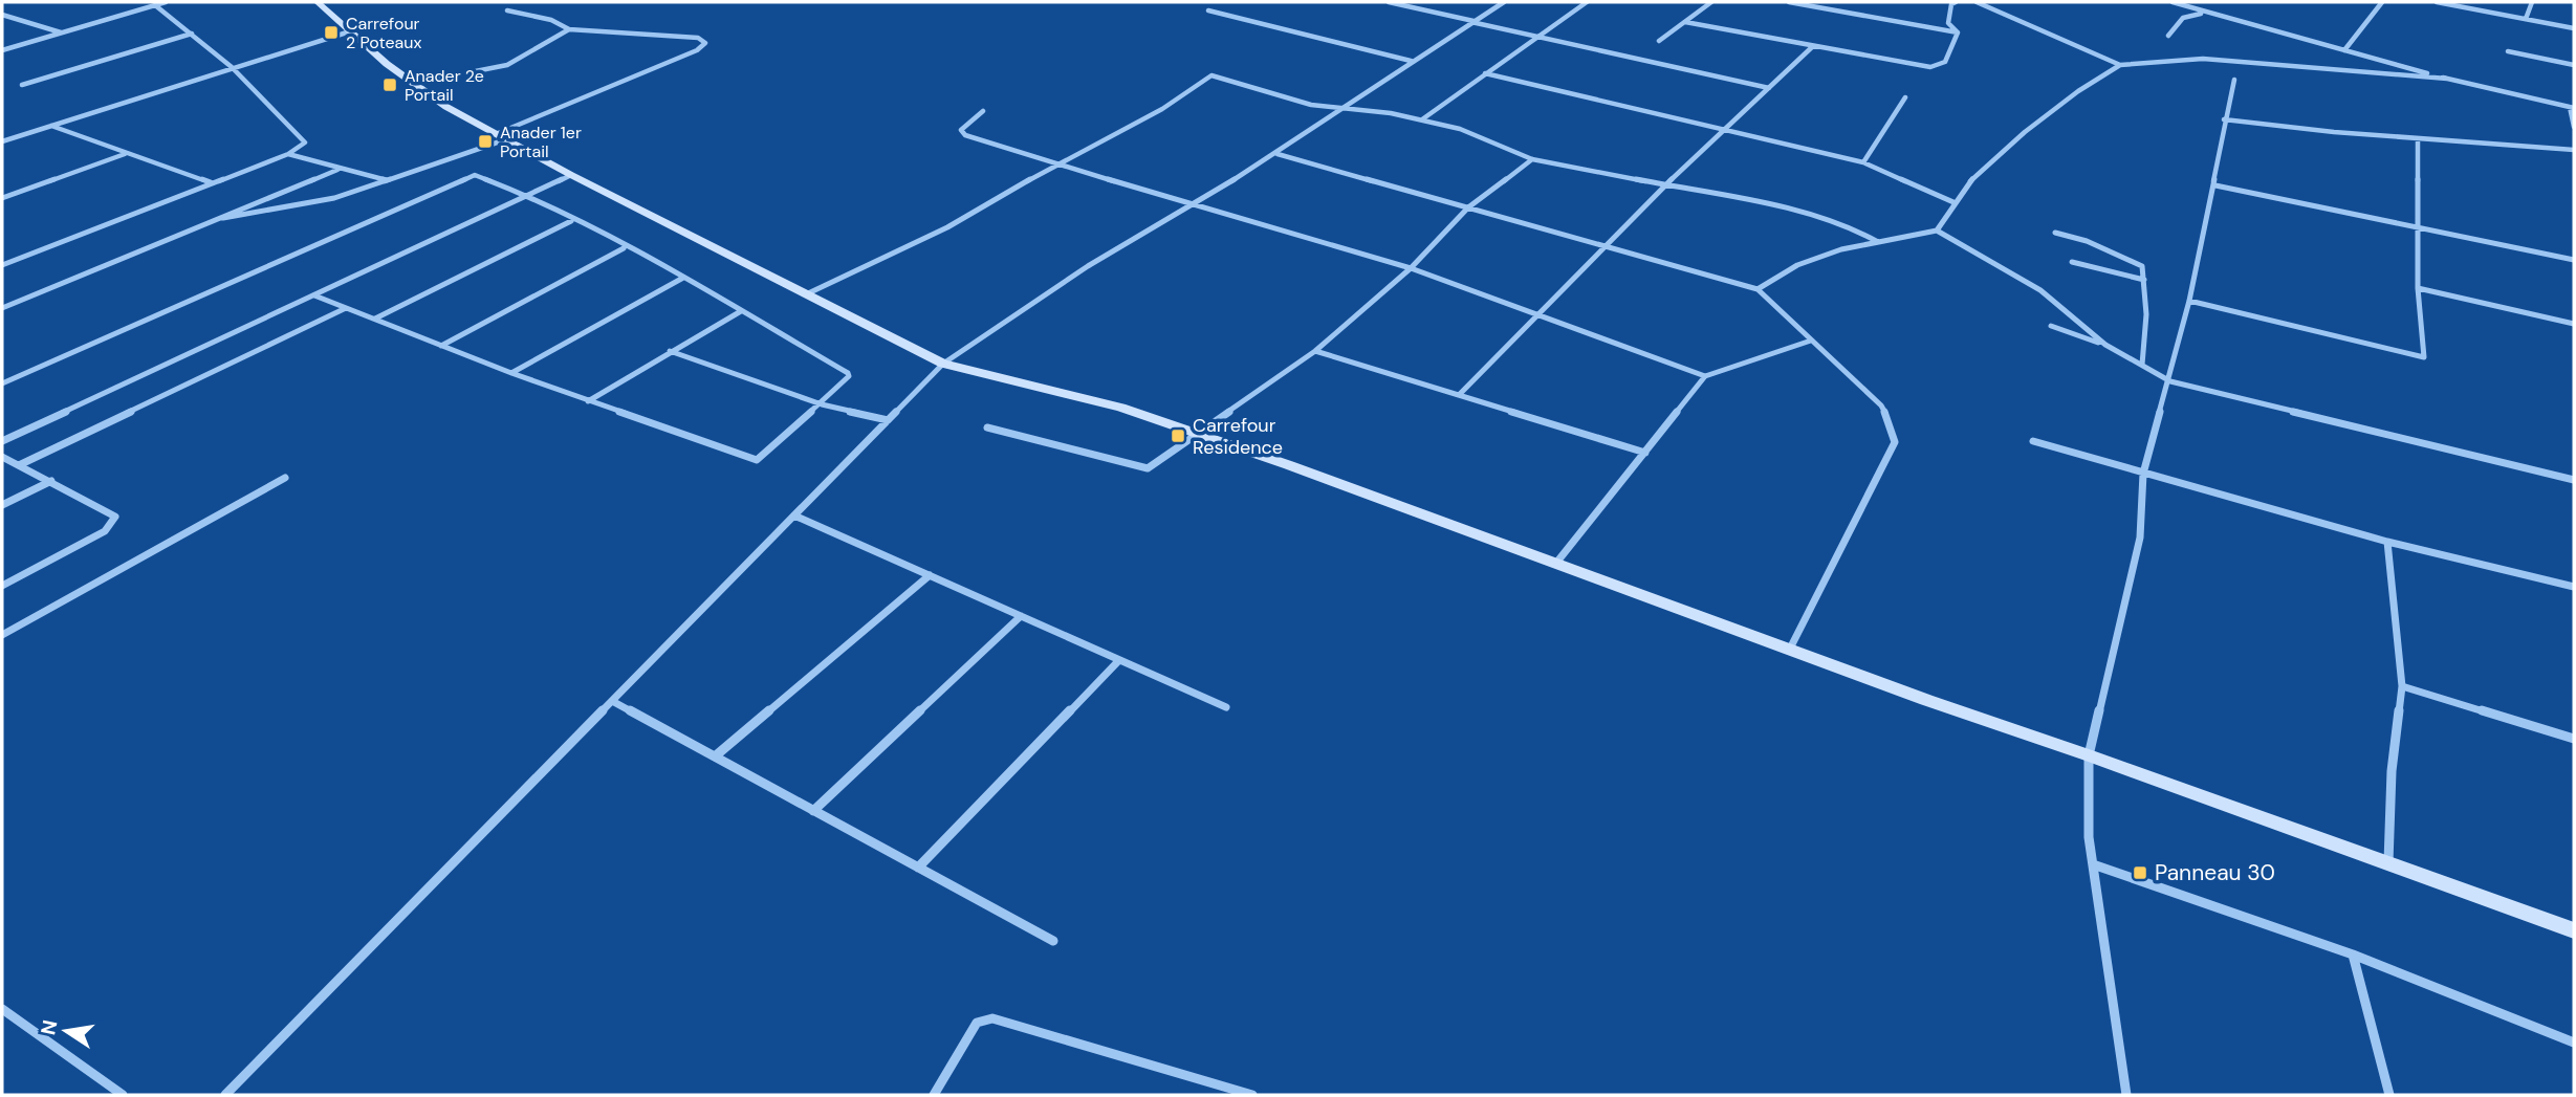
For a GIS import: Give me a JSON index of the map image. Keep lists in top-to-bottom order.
{
  "places": {
    "transit": [
      "Carrefour 2 Poteaux",
      "Anader 2e Portail",
      "Anader 1er Portail",
      "Carrefour Residence",
      "Panneau 30"
    ]
  },
  "north": "left"
}
